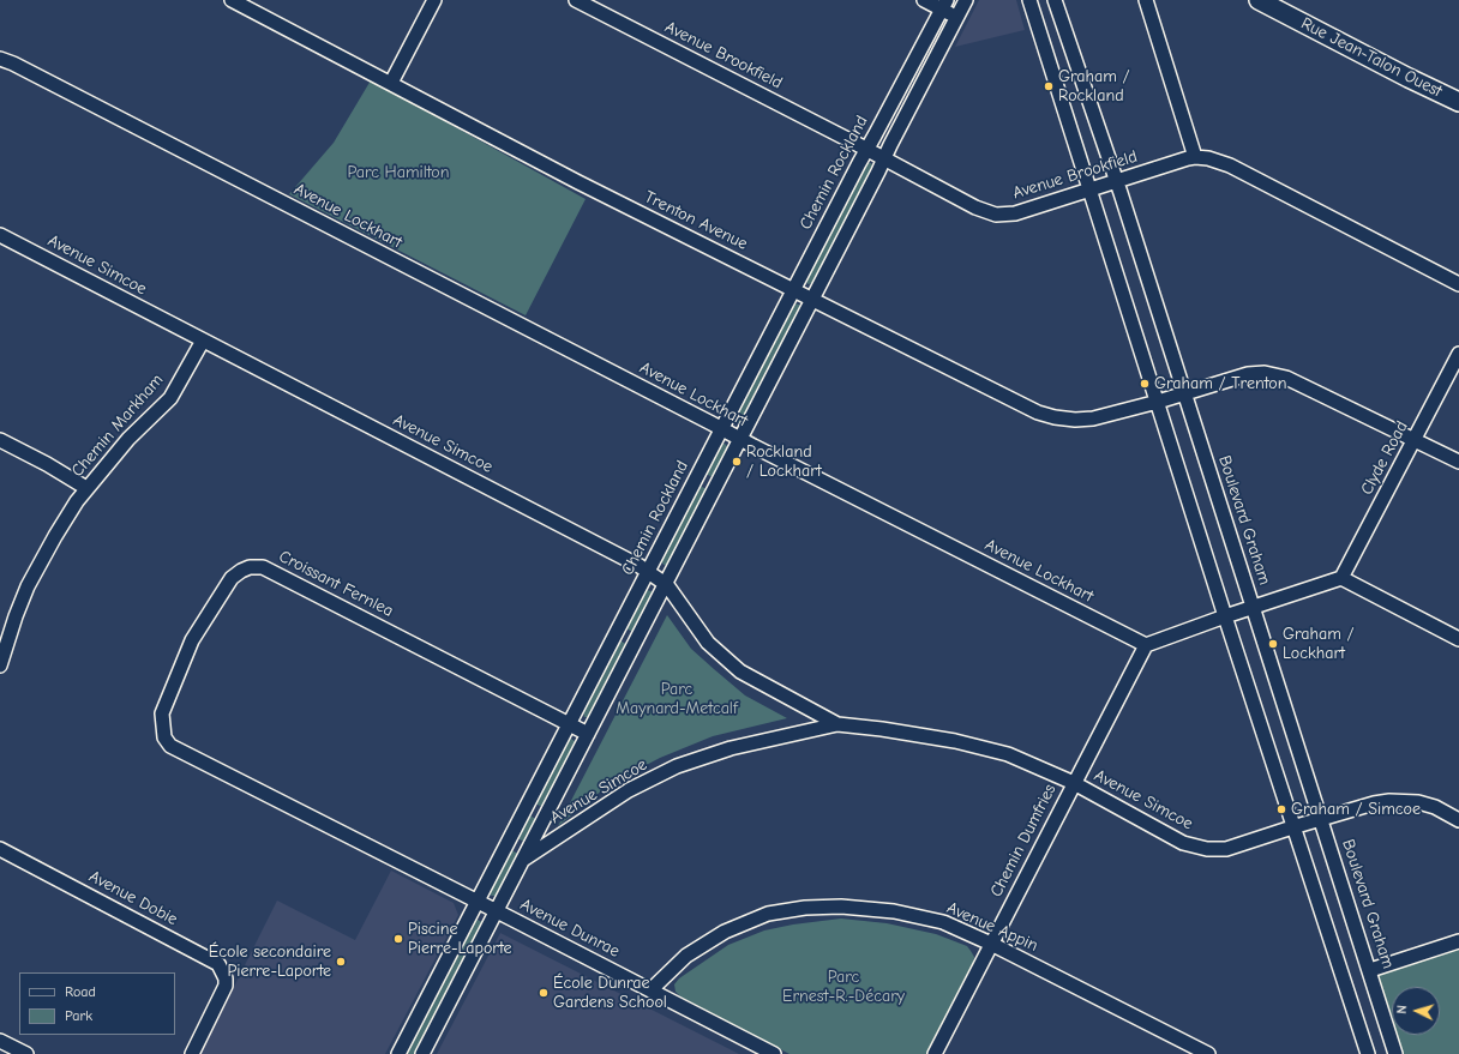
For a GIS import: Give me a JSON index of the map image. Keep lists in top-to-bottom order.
{
  "streets": {
    "main road": ["Rue Jean-Talon Ouest"],
    "street": [
      "Avenue Brookfield",
      "Chemin Rockland",
      "Avenue Lockhart",
      "Trenton Avenue",
      "Avenue Simcoe",
      "Chemin Markham",
      "Clyde Road",
      "Boulevard Graham",
      "Croissant Fernlea",
      "Chemin Dumfries",
      "Avenue Dobie",
      "Avenue Appin",
      "Avenue Dunrae"
    ]
  },
  "crossings": [
    ["Avenue Brookfield", "Chemin Rockland"],
    ["Avenue Brookfield", "Boulevard Graham"],
    ["Chemin Rockland", "Avenue Lockhart"],
    ["Chemin Rockland", "Trenton Avenue"],
    ["Chemin Rockland", "Avenue Simcoe"],
    ["Chemin Rockland", "Croissant Fernlea"],
    ["Chemin Rockland", "Avenue Dunrae"],
    ["Avenue Lockhart", "Chemin Dumfries"],
    ["Trenton Avenue", "Clyde Road"],
    ["Trenton Avenue", "Boulevard Graham"],
    ["Avenue Simcoe", "Chemin Markham"],
    ["Avenue Simcoe", "Boulevard Graham"],
    ["Avenue Simcoe", "Chemin Dumfries"],
    ["Croissant Fernlea", "Avenue Dunrae"],
    ["Chemin Dumfries", "Avenue Appin"],
    ["Avenue Appin", "Avenue Dunrae"]
  ],
  "parks": ["Parc Hamilton", "Parc Maynard-Metcalf", "Parc Ernest-R.-Décary"],
  "places": [
    "Graham / Rockland",
    "Graham / Trenton",
    "Rockland / Lockhart",
    "Graham / Lockhart",
    "Graham / Simcoe",
    "Piscine Pierre-Laporte",
    "École secondaire Pierre-Laporte",
    "École Dunrae Gardens School"
  ],
  "legend": ["Road", "Park"],
  "north": "left"
}
